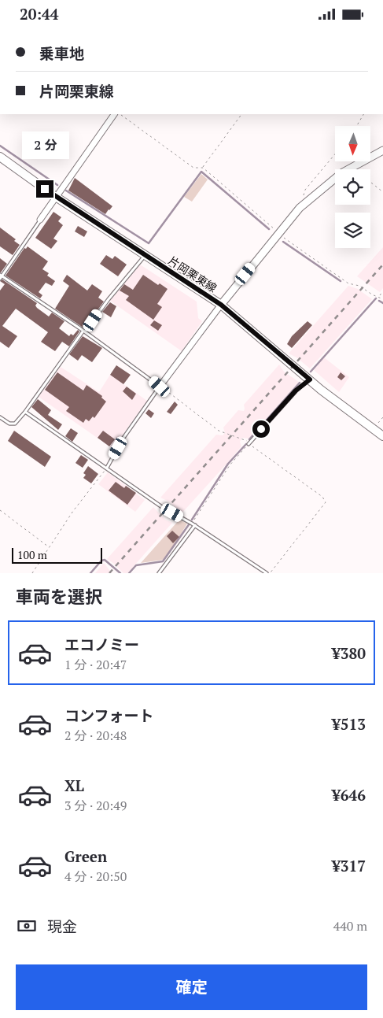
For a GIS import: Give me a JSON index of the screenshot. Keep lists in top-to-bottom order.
{
  "streets": {
    "main road": ["片岡栗東線"]
  },
  "scale_bar": "100 m",
  "north": "bottom",
  "page": {
    "status": "20:44",
    "banner": ["乗車地", "片岡栗東線"],
    "bubble": "2 分",
    "scale": "100 m",
    "heading": "車両を選択",
    "list": [
      {
        "name": "エコノミー",
        "note": "1 分 · 20:47",
        "value": "¥380"
      },
      {
        "name": "コンフォート",
        "note": "2 分 · 20:48",
        "value": "¥513"
      },
      {
        "name": "XL",
        "note": "3 分 · 20:49",
        "value": "¥646"
      },
      {
        "name": "Green",
        "note": "4 分 · 20:50",
        "value": "¥317"
      }
    ],
    "pay": ["現金", "440 m"],
    "buttons": "確定"
  }
}
